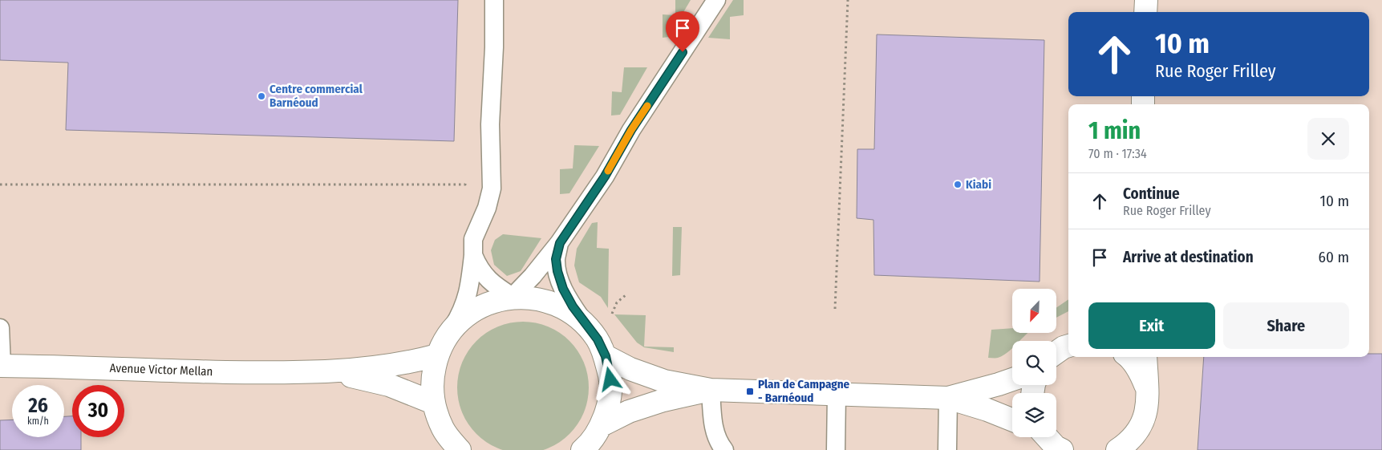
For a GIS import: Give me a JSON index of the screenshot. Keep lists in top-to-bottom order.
{
  "streets": {
    "street": ["Avenue Victor Mellan"]
  },
  "places": {
    "other": ["Centre commercial Barnéoud", "Kiabi"],
    "transit": ["Plan de Campagne - Barnéoud"]
  },
  "north": "bottom left",
  "page": {
    "turn": ["10 m", "Rue Roger Frilley"],
    "heading": ["1 min", "70 m · 17:34"],
    "list": [
      {
        "name": "Continue",
        "note": "Rue Roger Frilley",
        "value": "10 m"
      },
      {
        "name": "Arrive at destination",
        "value": "60 m"
      }
    ],
    "buttons": ["Exit", "Share"],
    "speed": "26 km/h",
    "limit": "30"
  }
}
